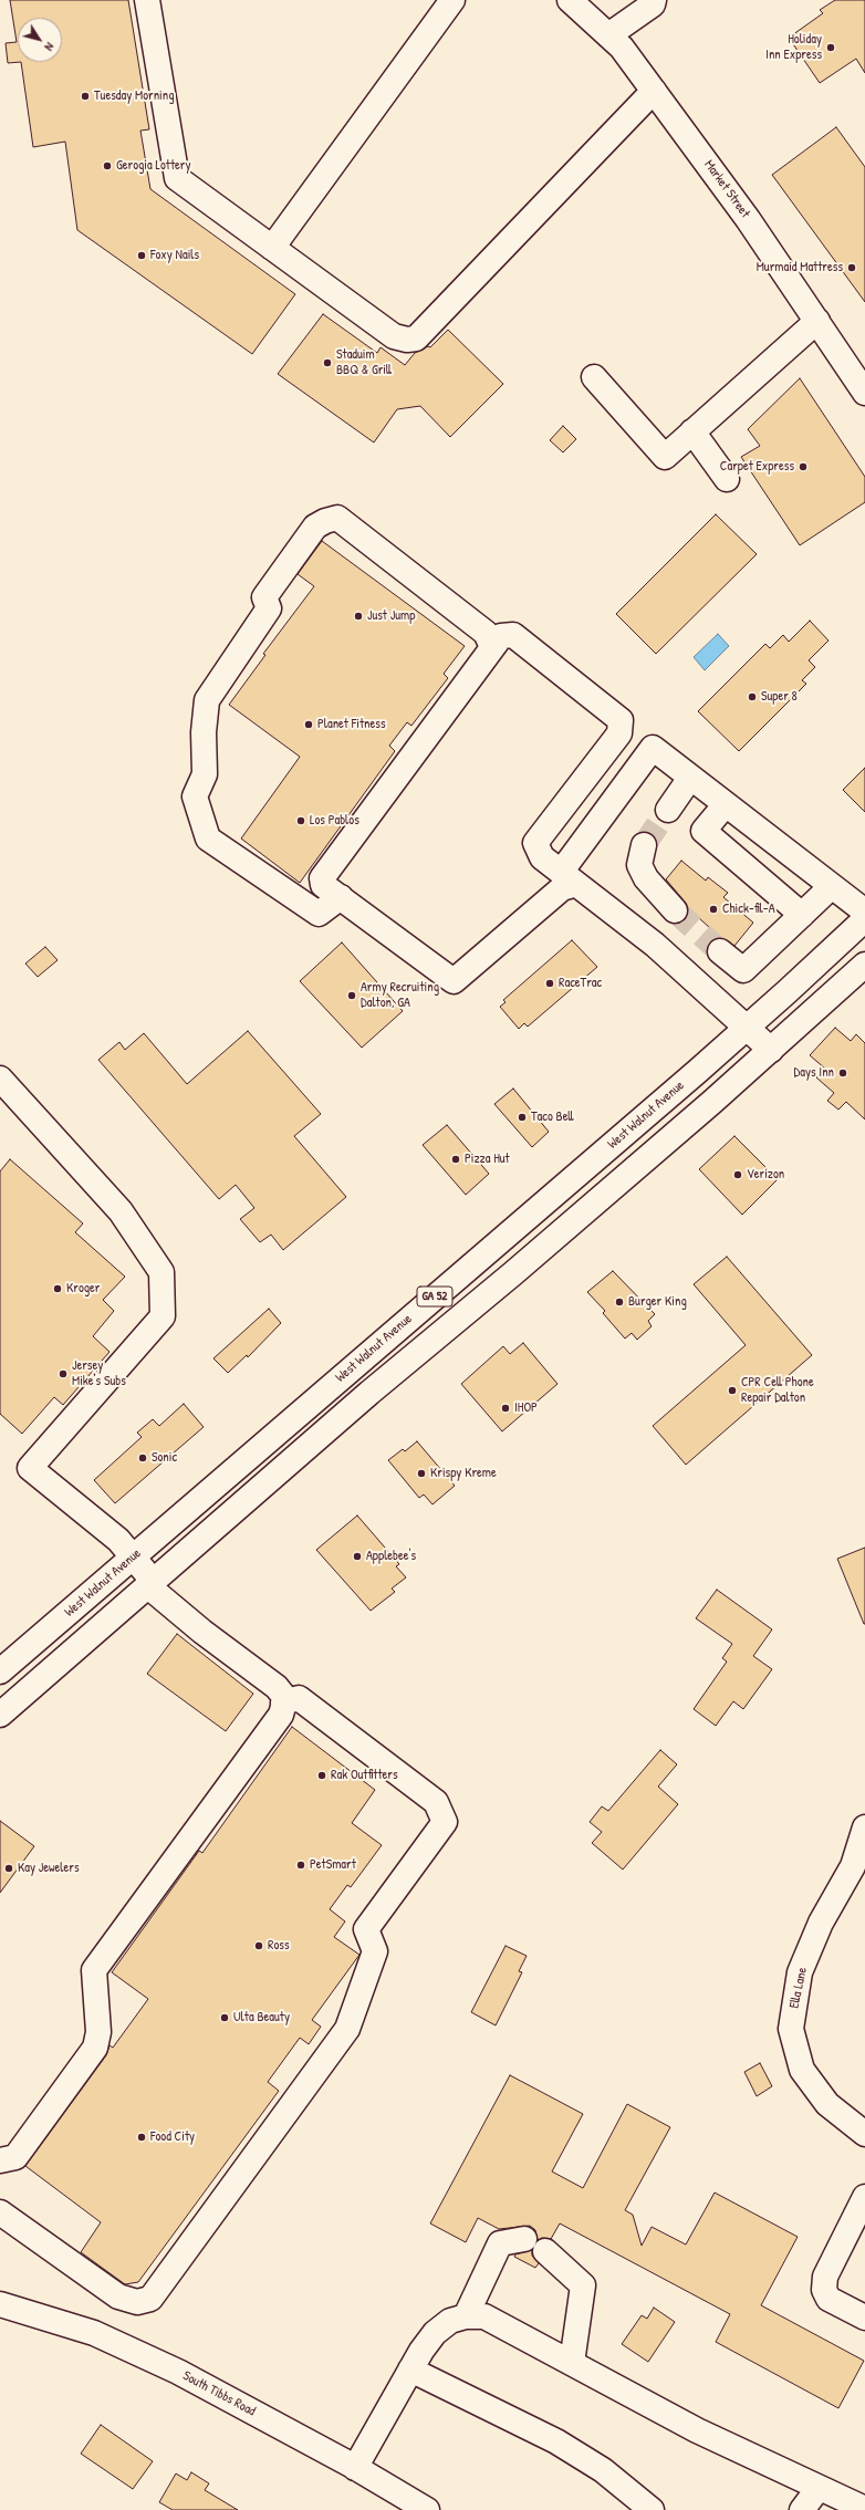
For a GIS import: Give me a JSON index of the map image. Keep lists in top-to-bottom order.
{
  "streets": {
    "main road": [
      "Market Street",
      "West Walnut Avenue",
      "GA 52",
      "Ella Lane",
      "South Tibbs Road"
    ]
  },
  "places": [
    "Holiday Inn Express",
    "Tuesday Morning",
    "Gerogia Lottery",
    "Foxy Nails",
    "Murmaid Mattress",
    "Staduim BBQ & Grill",
    "Carpet Express",
    "Just Jump",
    "Super 8",
    "Planet Fitness",
    "Los Pablos",
    "Chick-fil-A",
    "RaceTrac",
    "Army Recruiting Dalton, GA",
    "Days Inn",
    "Taco Bell",
    "Pizza Hut",
    "Verizon",
    "Kroger",
    "Burger King",
    "Jersey Mike's Subs",
    "CPR Cell Phone Repair Dalton",
    "IHOP",
    "Sonic",
    "Krispy Kreme",
    "Applebee's",
    "Rak Outfitters",
    "PetSmart",
    "Kay Jewelers",
    "Ross",
    "Ulta Beauty",
    "Food City"
  ],
  "north": "bottom right"
}
